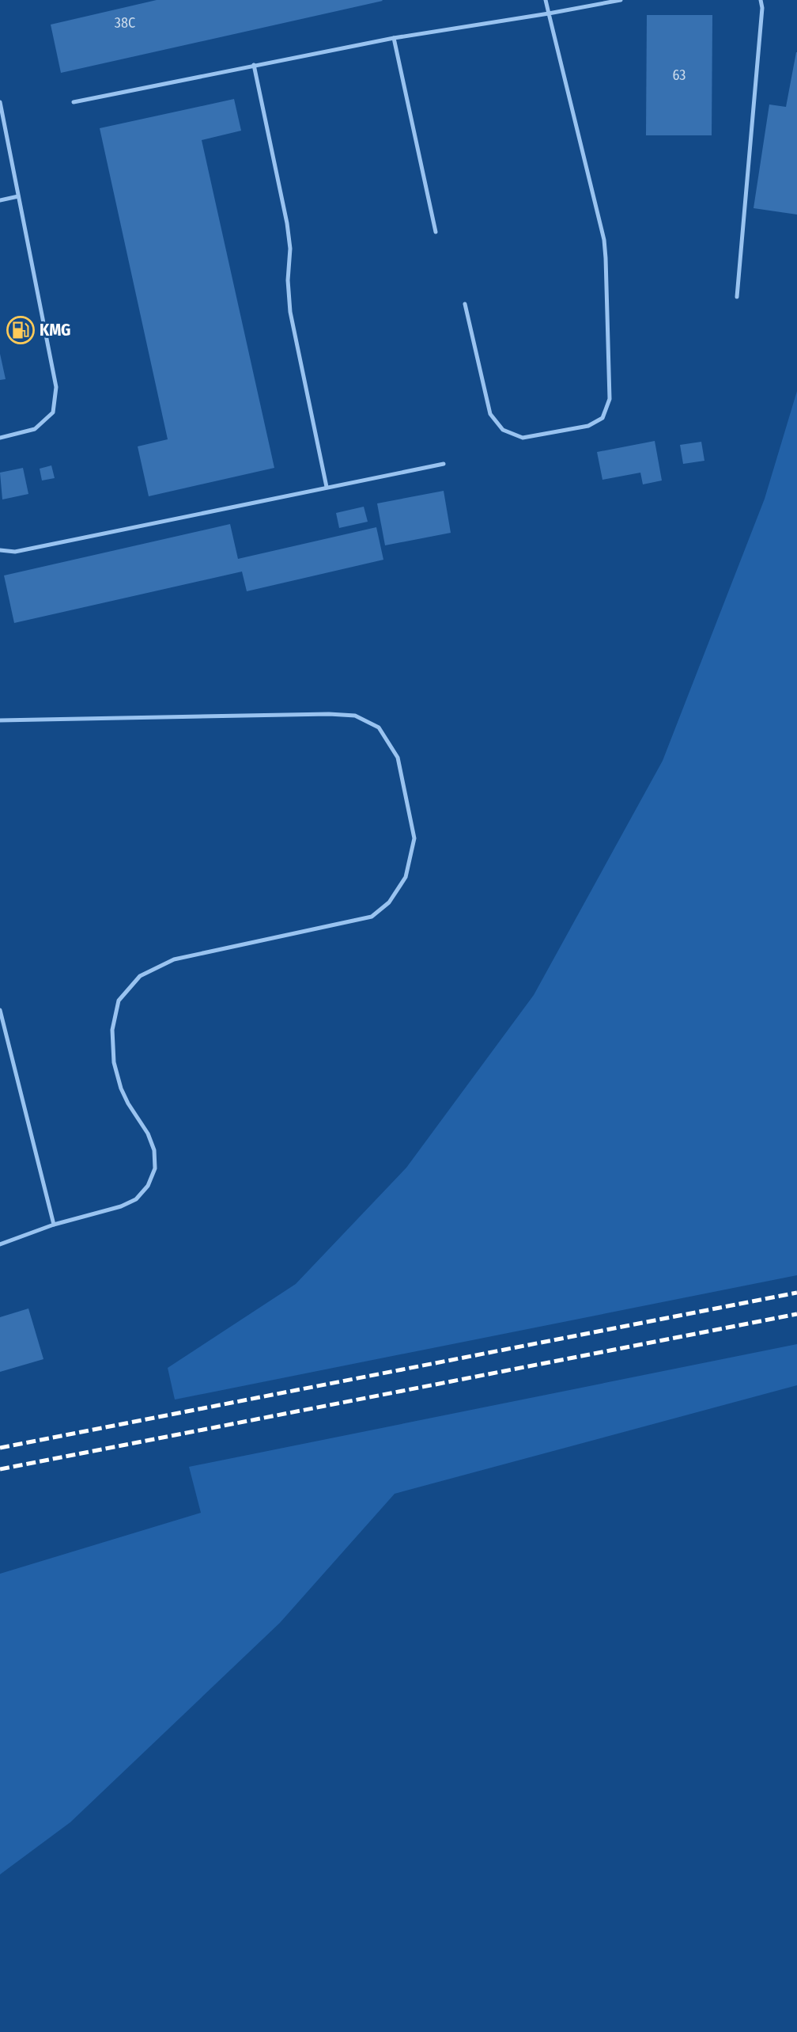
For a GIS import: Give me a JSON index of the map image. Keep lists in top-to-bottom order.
{
  "places": {
    "fuel station": ["KMG"]
  },
  "house_numbers": ["38C", "63"]
}
